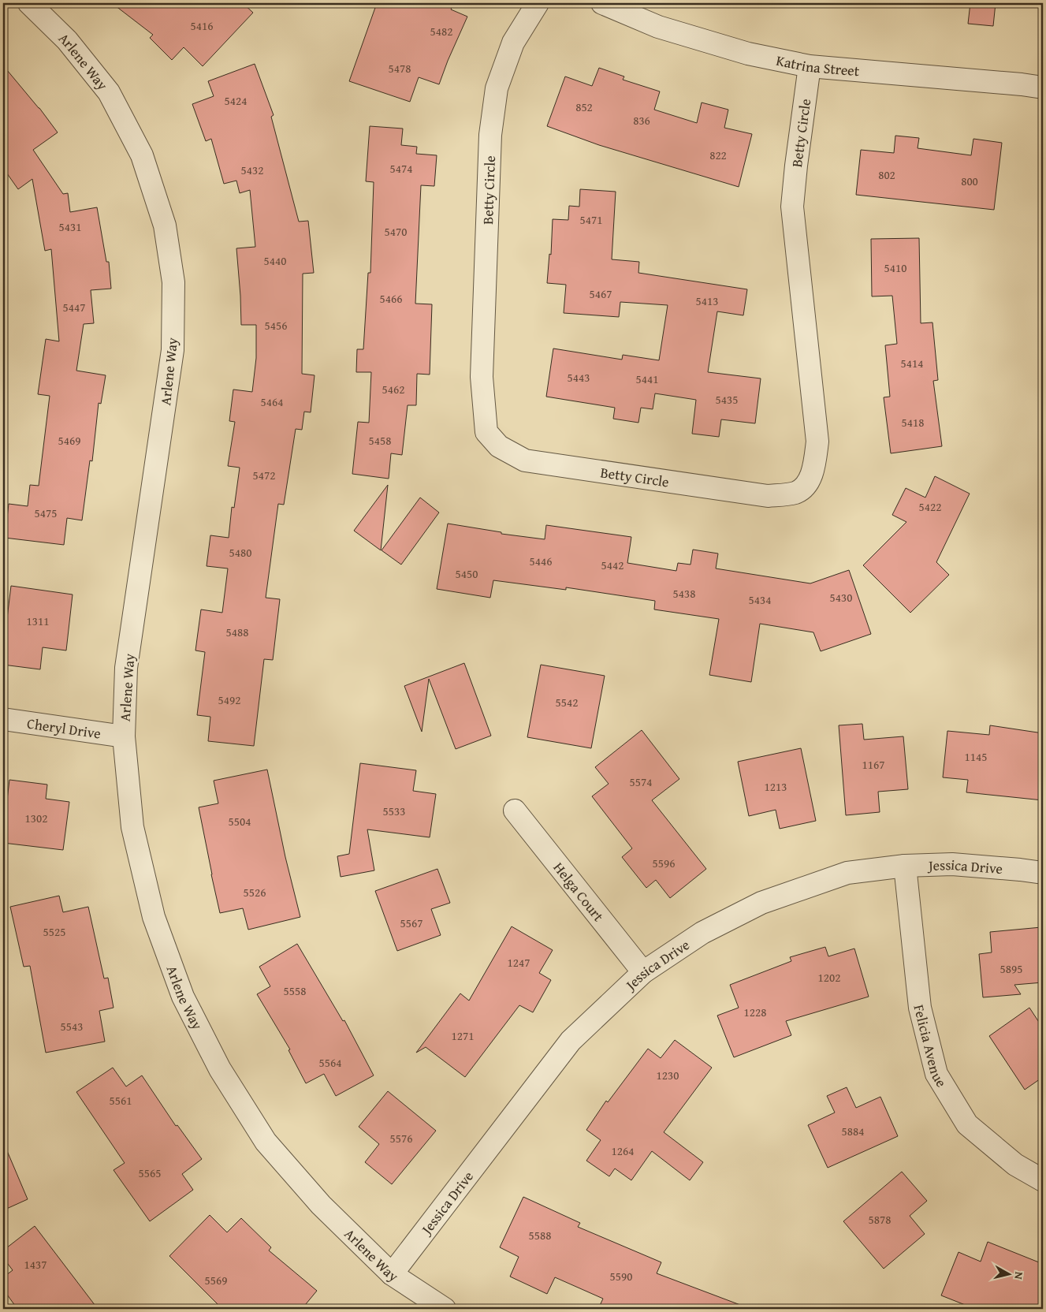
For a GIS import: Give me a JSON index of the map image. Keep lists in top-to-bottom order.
{
  "streets": {
    "street": [
      "Arlene Way",
      "Katrina Street",
      "Betty Circle",
      "Cheryl Drive",
      "Jessica Drive",
      "Helga Court",
      "Felicia Avenue"
    ]
  },
  "crossings": [
    ["Arlene Way", "Cheryl Drive"],
    ["Arlene Way", "Jessica Drive"],
    ["Katrina Street", "Betty Circle"],
    ["Jessica Drive", "Helga Court"],
    ["Jessica Drive", "Felicia Avenue"]
  ],
  "house_numbers": [
    "5416",
    "5482",
    "5478",
    "5424",
    "852",
    "836",
    "822",
    "5474",
    "5432",
    "802",
    "800",
    "5471",
    "5431",
    "5470",
    "5440",
    "5410",
    "5467",
    "5466",
    "5413",
    "5447",
    "5456",
    "5414",
    "5443",
    "5441",
    "5462",
    "5435",
    "5464",
    "5418",
    "5469",
    "5458",
    "5472",
    "5422",
    "5475",
    "5480",
    "5446",
    "5442",
    "5450",
    "5438",
    "5430",
    "5434",
    "1311",
    "5488",
    "5492",
    "5542",
    "1145",
    "1167",
    "5574",
    "1213",
    "5533",
    "1302",
    "5504",
    "5596",
    "5526",
    "5567",
    "5525",
    "1247",
    "5895",
    "1202",
    "5558",
    "1228",
    "5543",
    "1271",
    "5564",
    "1230",
    "5561",
    "5884",
    "5576",
    "1264",
    "5565",
    "5878",
    "5588",
    "1437",
    "5590",
    "5569"
  ],
  "north": "right"
}
